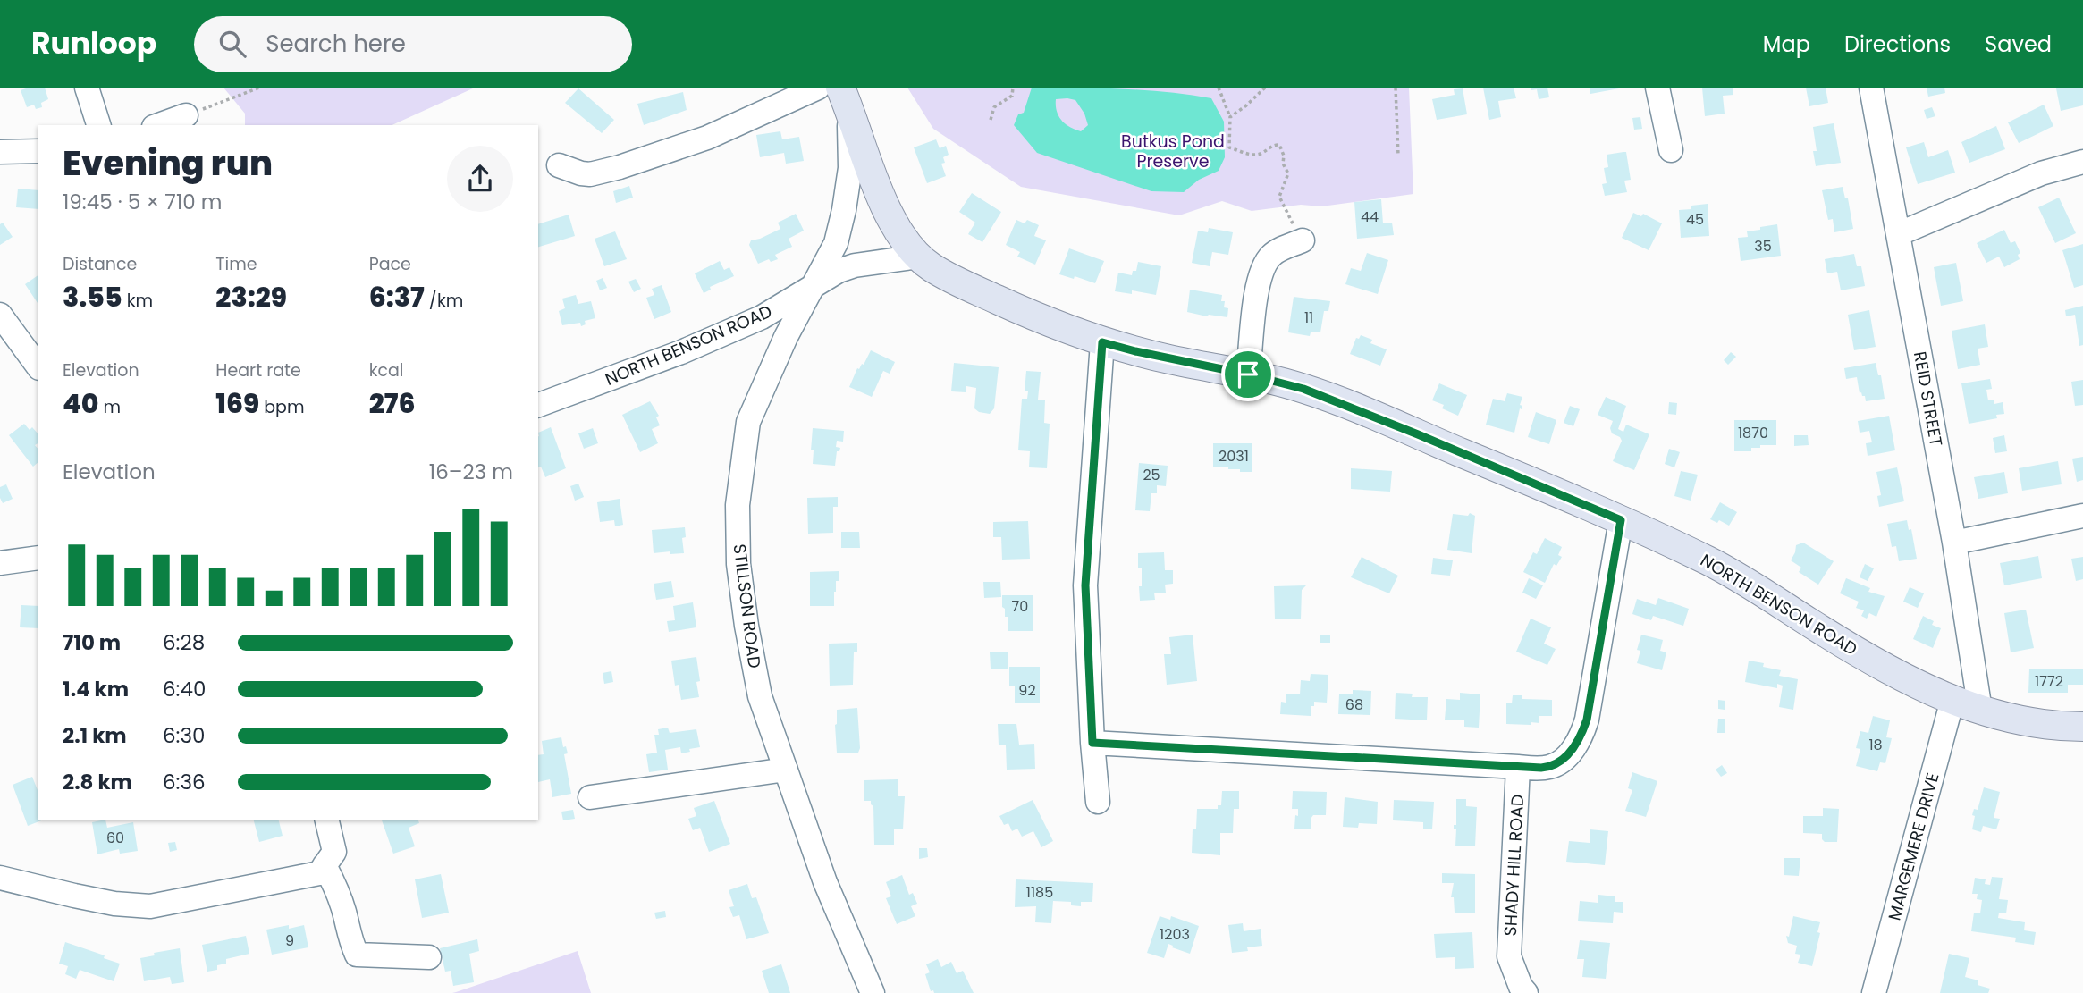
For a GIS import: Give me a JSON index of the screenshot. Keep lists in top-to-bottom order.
{
  "streets": {
    "main road": ["NORTH BENSON ROAD", "STILLSON ROAD"],
    "street": ["REID STREET", "MARGEMERE DRIVE", "SHADY HILL ROAD"]
  },
  "crossings": [
    ["NORTH BENSON ROAD", "REID STREET"],
    ["NORTH BENSON ROAD", "STILLSON ROAD"],
    ["NORTH BENSON ROAD", "MARGEMERE DRIVE"]
  ],
  "parks": ["Butkus Pond Preserve"],
  "house_numbers": [
    "44",
    "45",
    "35",
    "11",
    "1870",
    "2031",
    "25",
    "70",
    "1772",
    "92",
    "68",
    "18",
    "60",
    "1185",
    "1203",
    "9"
  ],
  "page": {
    "header": "Runloop",
    "search": "Search here",
    "nav": ["Map", "Directions", "Saved"],
    "heading": ["Evening run", "19:45 · 5 × 710 m"],
    "stats": [
      ["Distance", "3.55 km"],
      ["Time", "23:29"],
      ["Pace", "6:37 /km"],
      ["Elevation", "40 m"],
      ["Heart rate", "169 bpm"],
      ["kcal", "276"]
    ],
    "chart": ["Elevation", "16–23 m"],
    "list": [
      {
        "name": "710 m",
        "note": "6:28"
      },
      {
        "name": "1.4 km",
        "note": "6:40"
      },
      {
        "name": "2.1 km",
        "note": "6:30"
      },
      {
        "name": "2.8 km",
        "note": "6:36"
      }
    ]
  }
}
